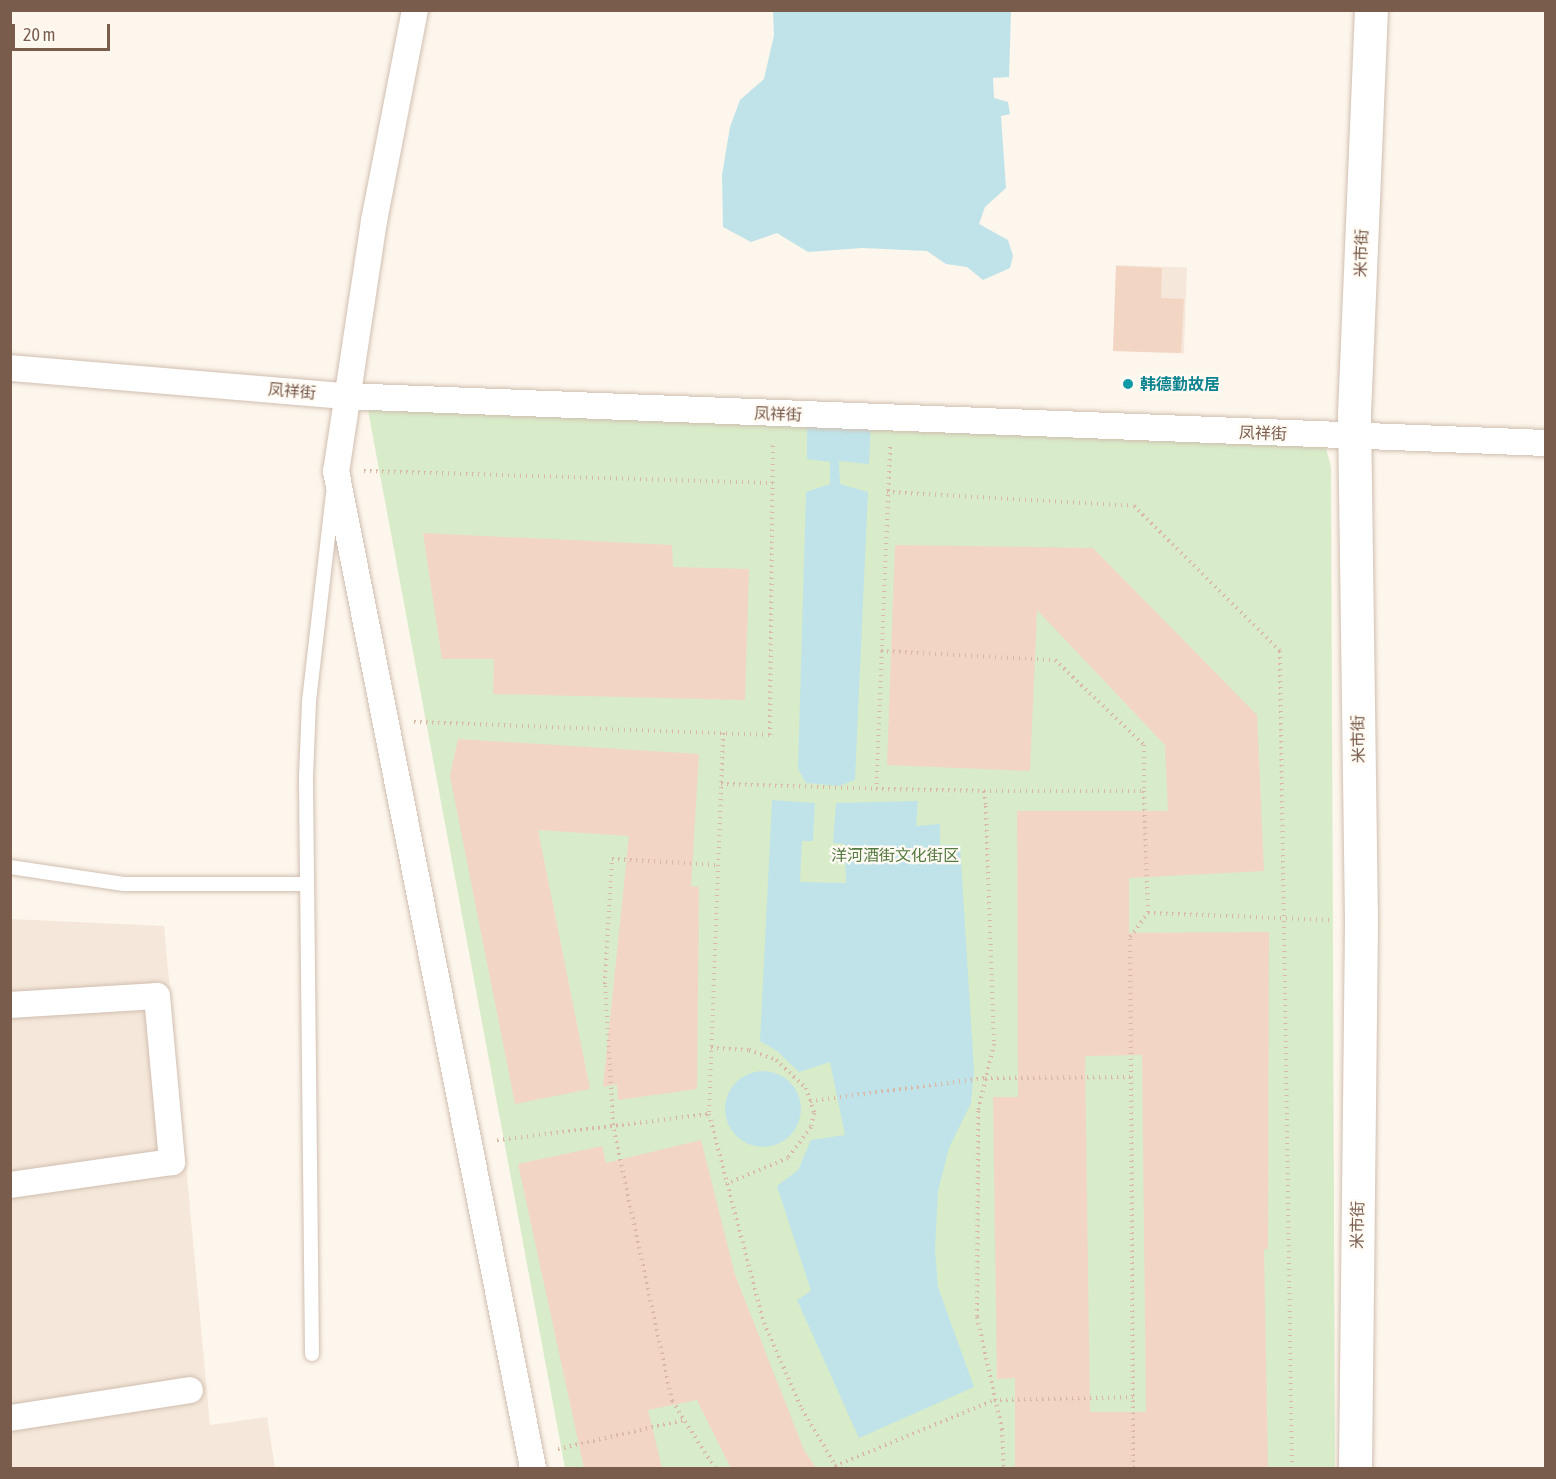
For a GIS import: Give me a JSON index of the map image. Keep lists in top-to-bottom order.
{
  "streets": {
    "street": ["米市街", "凤祥街"]
  },
  "crossings": [
    ["米市街", "凤祥街"]
  ],
  "parks": ["洋河酒街文化街区"],
  "places": ["韩德勤故居"],
  "scale_bar": "20 m"
}
